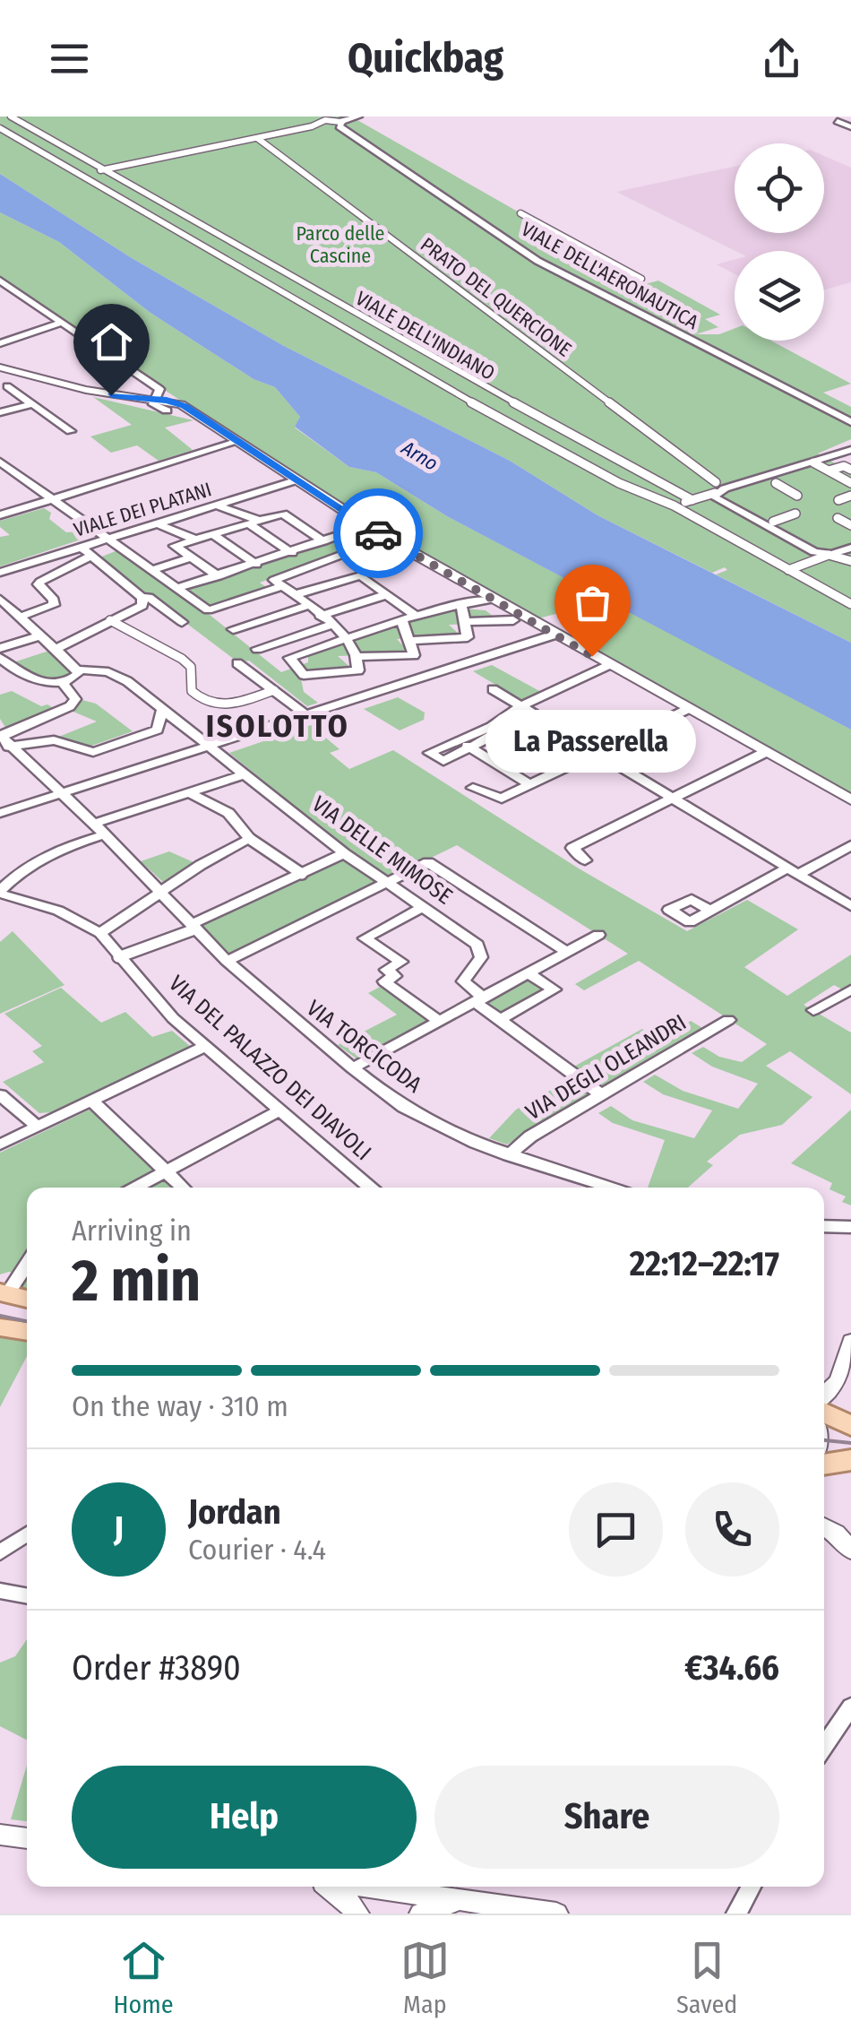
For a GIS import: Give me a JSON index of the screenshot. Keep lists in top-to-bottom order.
{
  "streets": {
    "street": [
      "VIALE DELL'AERONAUTICA",
      "PRATO DEL QUERCIONE",
      "VIALE DELL'INDIANO",
      "VIALE DEI PLATANI",
      "VIA DELLE MIMOSE",
      "VIA TORCICODA",
      "VIA DEGLI OLEANDRI",
      "VIA DEL PALAZZO DEI DIAVOLI"
    ]
  },
  "crossings": [
    ["VIA TORCICODA", "VIA DEGLI OLEANDRI"]
  ],
  "districts": ["ISOLOTTO"],
  "water": ["Arno"],
  "parks": ["Parco delle Cascine"],
  "places": ["La Passerella"],
  "page": {
    "header": "Quickbag",
    "bubble": "La Passerella",
    "heading": ["2 min", "Arriving in", "22:12–22:17"],
    "panel": [
      "Jordan",
      "Courier · 4.4",
      "Order #3890",
      "€34.66"
    ],
    "bar": "On the way · 310 m",
    "round": "J",
    "buttons": ["Help", "Share"],
    "tabs": ["Home", "Map", "Saved"]
  }
}
